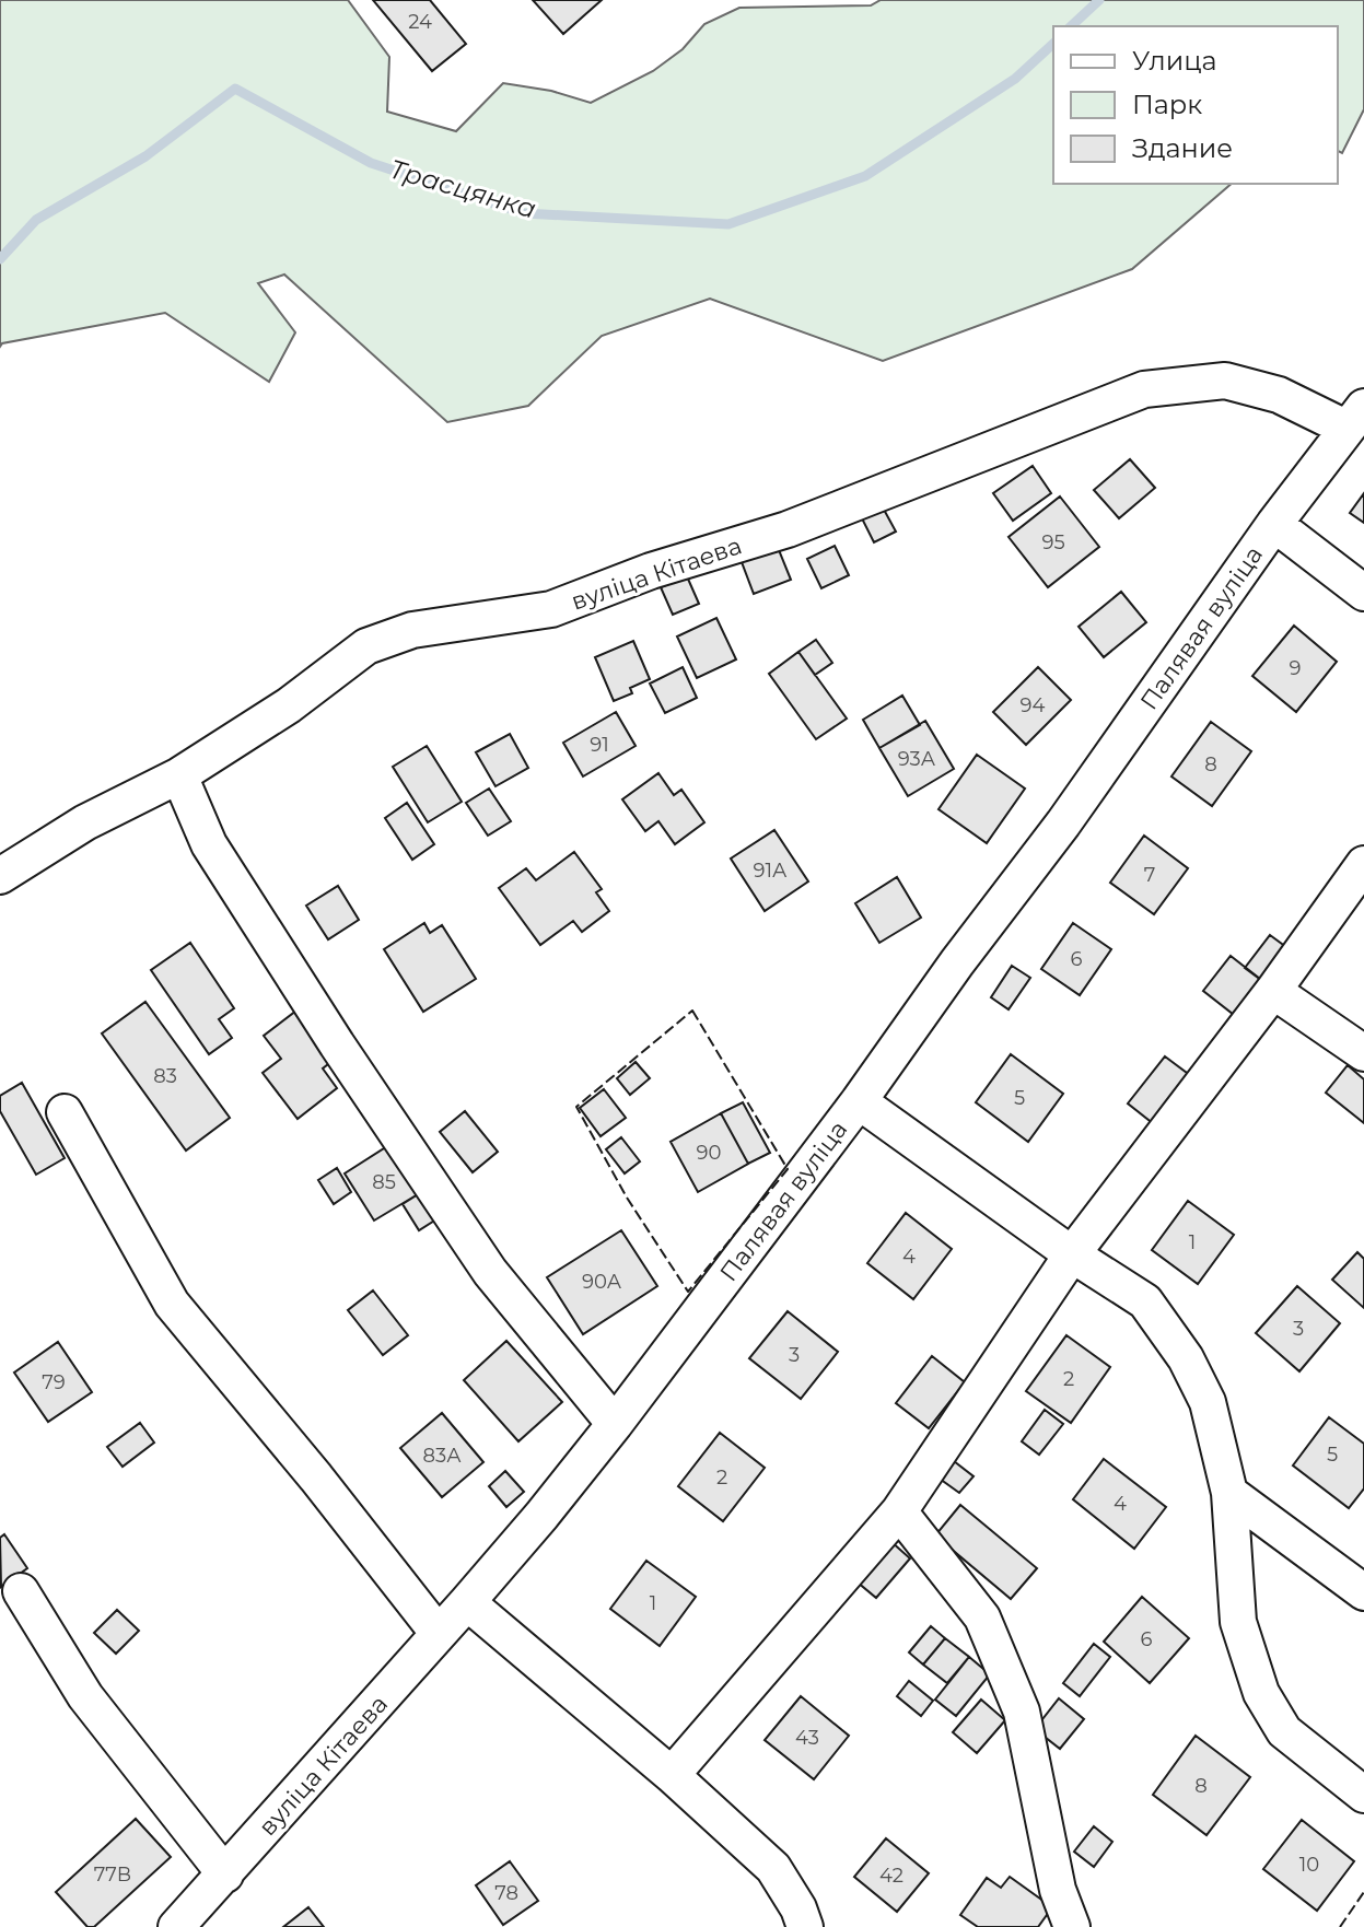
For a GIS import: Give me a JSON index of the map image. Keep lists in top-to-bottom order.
{
  "streets": {
    "street": ["вуліца Кітаева", "Палявая вуліца"]
  },
  "crossings": [
    ["вуліца Кітаева", "Палявая вуліца"]
  ],
  "water": ["Трасцянка"],
  "house_numbers": [
    "24",
    "95",
    "9",
    "94",
    "91",
    "93А",
    "8",
    "91А",
    "7",
    "6",
    "83",
    "5",
    "90",
    "85",
    "1",
    "4",
    "90А",
    "3",
    "3",
    "2",
    "79",
    "5",
    "83А",
    "2",
    "4",
    "1",
    "6",
    "43",
    "8",
    "10",
    "77В",
    "42",
    "78"
  ],
  "legend": ["Улица", "Парк", "Здание"]
}
